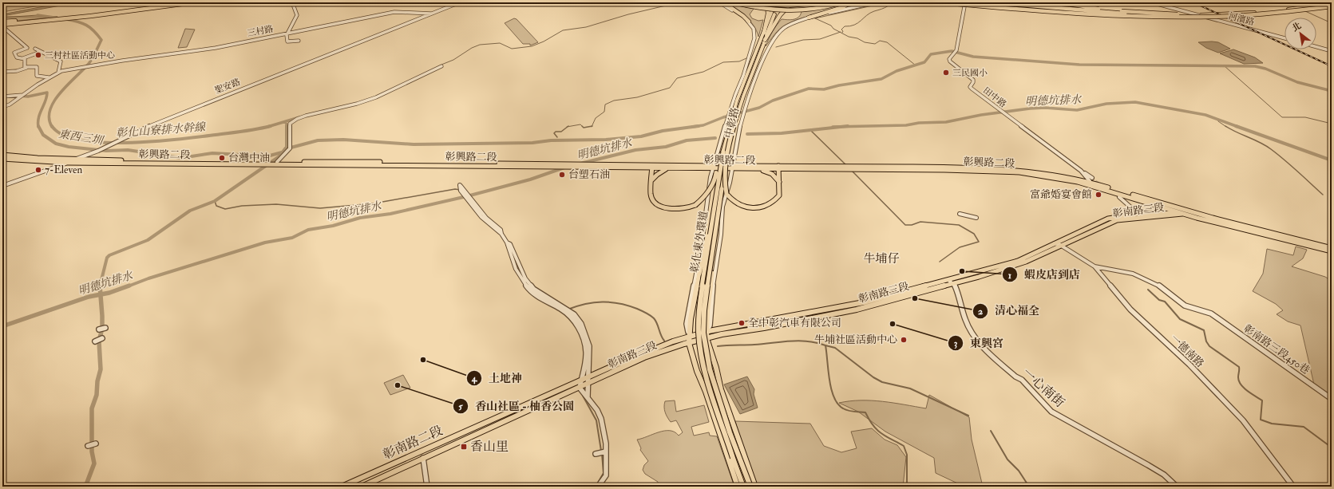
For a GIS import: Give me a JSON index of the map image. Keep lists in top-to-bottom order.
{
  "streets": {
    "main road": [
      "彰興路二段",
      "彰南路三段",
      "彰化東外環道",
      "彰南路二段"
    ],
    "street": [
      "河濱路",
      "三村路",
      "聖安路",
      "田中路",
      "中彰路",
      "彰南路三段450巷",
      "一德南路",
      "一心南街"
    ]
  },
  "crossings": [
    ["三村路", "聖安路"],
    ["聖安路", "彰興路二段"],
    ["田中路", "彰興路二段"],
    ["中彰路", "彰興路二段"],
    ["中彰路", "彰南路三段"],
    ["彰興路二段", "彰南路三段"],
    ["彰南路三段", "一德南路"],
    ["彰南路三段", "一心南街"],
    ["彰南路三段", "彰南路二段"],
    ["彰南路三段450巷", "一德南路"]
  ],
  "districts": ["牛埔仔"],
  "water": ["明德坑排水", "彰化山寮排水幹線", "東西三圳"],
  "places": {
    "other": [
      "三村社區活動中心",
      "三民國小",
      "台灣中油",
      "7-Eleven",
      "台塑石油",
      "富爺婚宴會館",
      "蝦皮店到店",
      "清心福全",
      "全中彰汽車有限公司",
      "東興宮",
      "牛埔社區活動中心",
      "土地神",
      "香山社區 - 柚香公園"
    ],
    "transit": ["香山里"]
  },
  "north": "top left"
}
